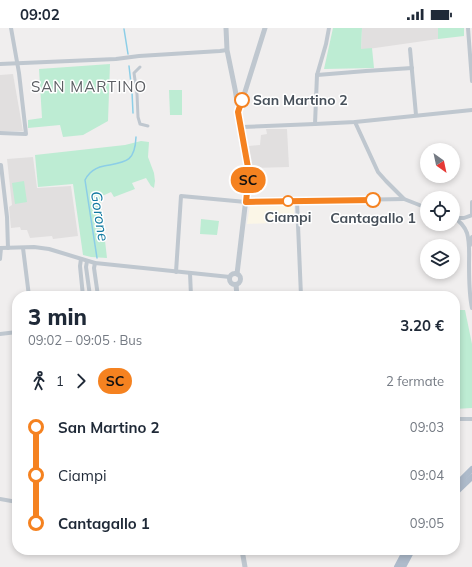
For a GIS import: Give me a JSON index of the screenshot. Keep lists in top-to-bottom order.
{
  "districts": ["SAN MARTINO"],
  "water": ["Gorone"],
  "places": ["San Martino 2", "Cantagallo 1", "Ciampi"],
  "lines": ["bus line SC"],
  "north": "bottom right",
  "page": {
    "status": "09:02",
    "on_map": "SC",
    "heading": ["3 min", "09:02 – 09:05 · Bus", "3.20 €"],
    "legs": ["1", "SC", "2 fermate"],
    "list": [
      {
        "name": "San Martino 2",
        "value": "09:03"
      },
      {
        "name": "Ciampi",
        "value": "09:04"
      },
      {
        "name": "Cantagallo 1",
        "value": "09:05"
      }
    ]
  }
}
